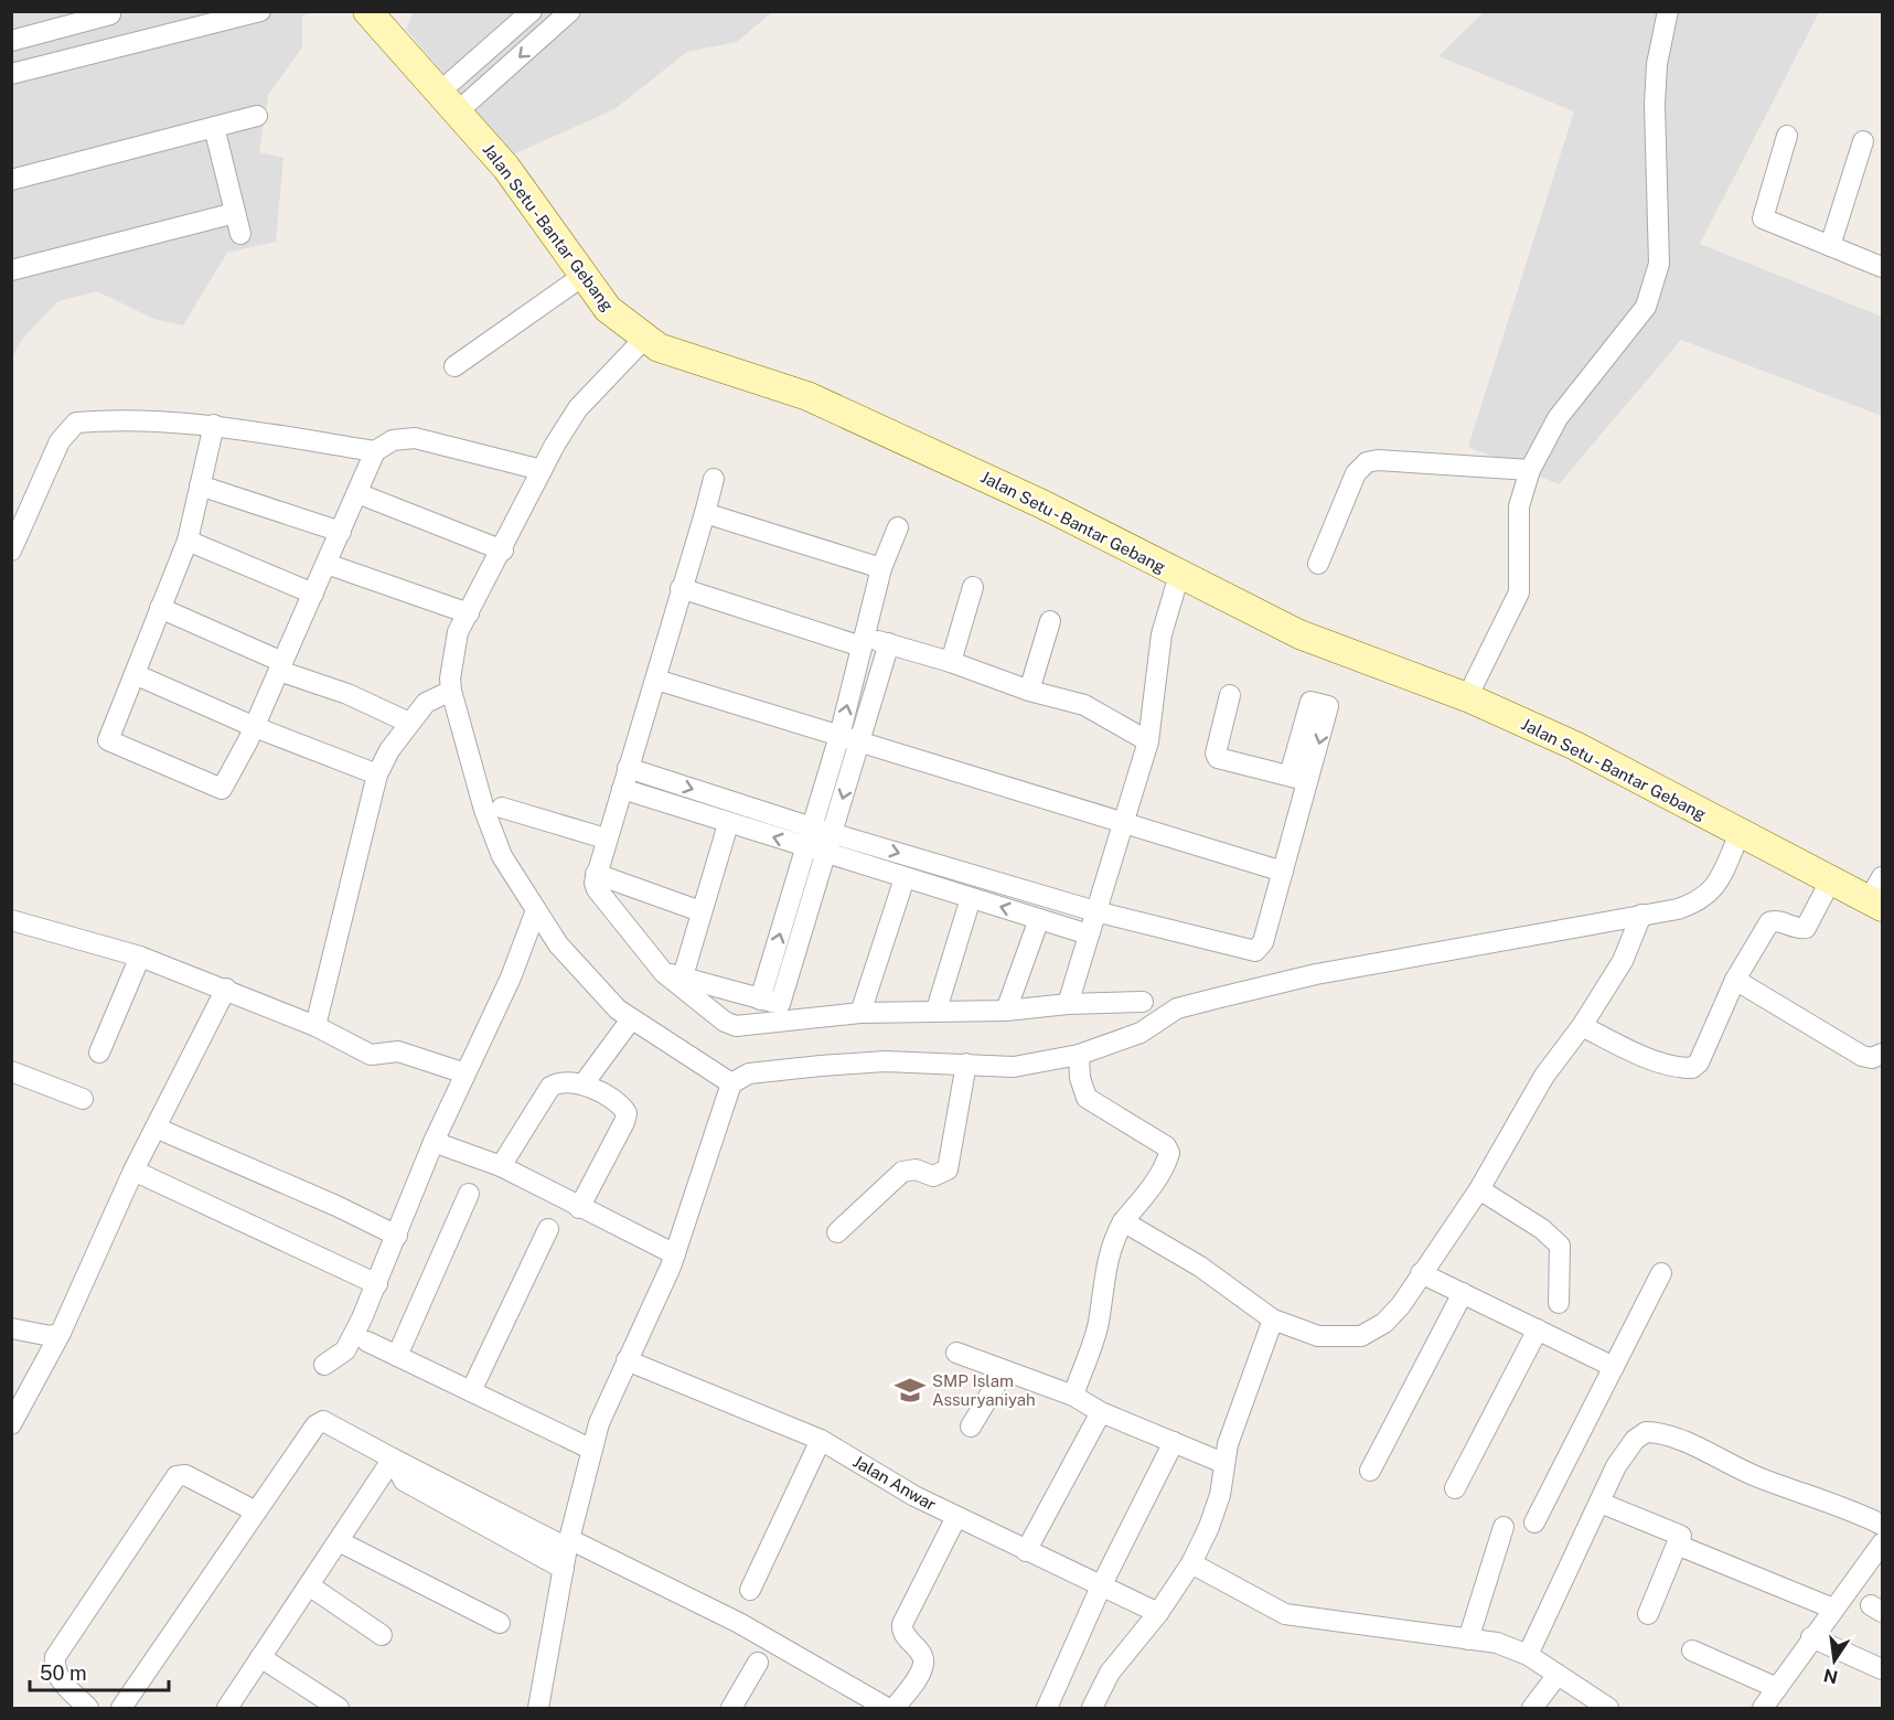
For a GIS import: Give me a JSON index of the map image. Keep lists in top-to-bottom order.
{
  "streets": {
    "main road": ["Jalan Setu - Bantar Gebang"],
    "street": ["Jalan Anwar"]
  },
  "places": {
    "school or university": ["SMP Islam Assuryaniyah"]
  },
  "scale_bar": "50 m",
  "north": "bottom"
}
